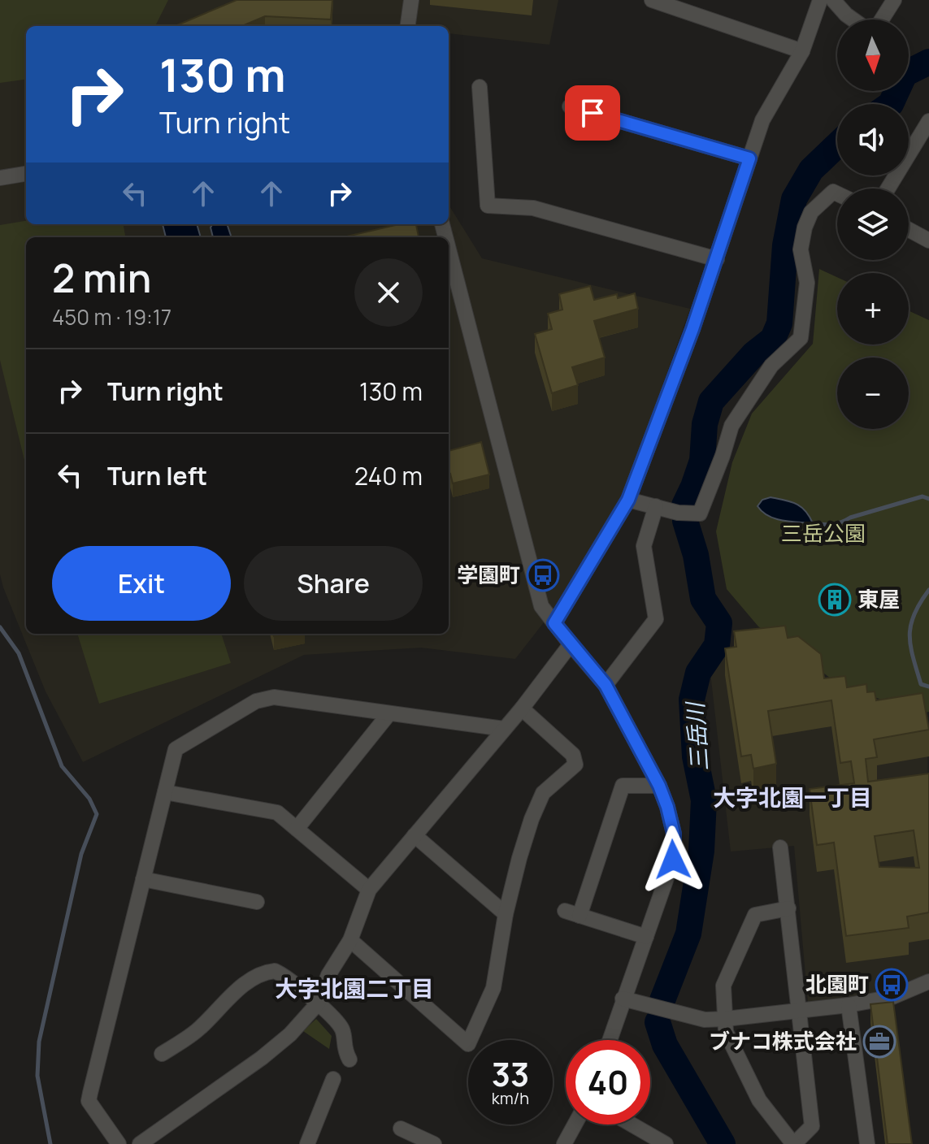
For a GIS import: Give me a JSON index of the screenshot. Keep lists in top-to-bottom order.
{
  "districts": ["大字北園一丁目", "大字北園二丁目"],
  "water": ["三岳川"],
  "parks": ["三岳公園"],
  "places": {
    "bus stop": ["学園町", "北園町"],
    "building": ["東屋"],
    "office": ["ブナコ株式会社"]
  },
  "north": "bottom",
  "page": {
    "map_buttons": ["+", "−"],
    "turn": ["130 m", "Turn right"],
    "heading": ["2 min", "450 m · 19:17"],
    "list": [
      {
        "name": "Turn right",
        "value": "130 m"
      },
      {
        "name": "Turn left",
        "value": "240 m"
      }
    ],
    "buttons": ["Exit", "Share"],
    "speed": "33 km/h",
    "limit": "40"
  }
}
